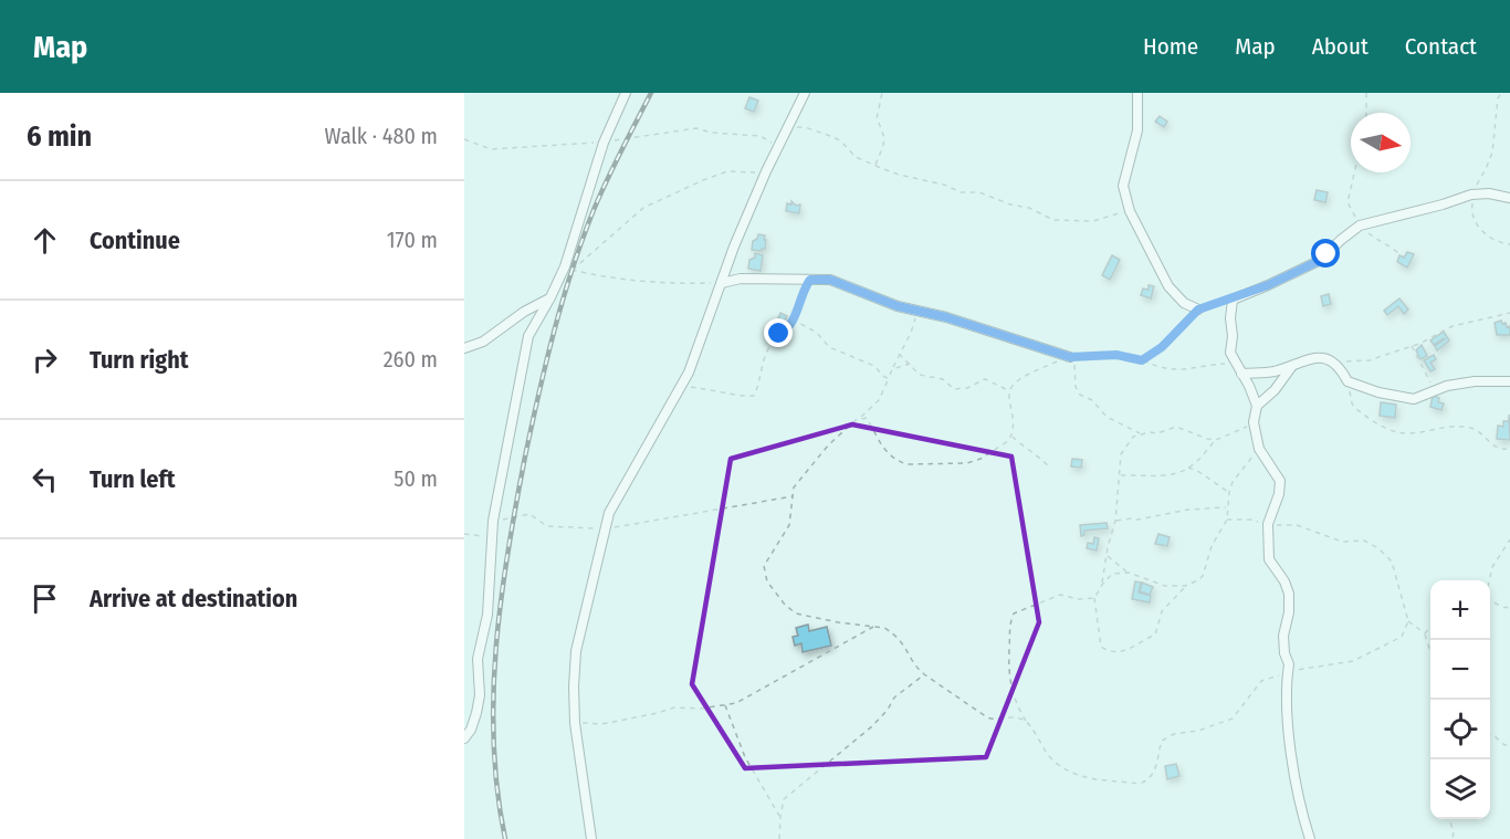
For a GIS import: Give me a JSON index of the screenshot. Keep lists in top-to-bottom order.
{
  "north": "right",
  "page": {
    "header": "Map",
    "nav": [
      "Home",
      "Map",
      "About",
      "Contact"
    ],
    "heading": ["6 min", "Walk · 480 m"],
    "list": [
      ["Continue", "170 m"],
      ["Turn right", "260 m"],
      ["Turn left", "50 m"],
      "Arrive at destination"
    ],
    "map_buttons": ["+", "−"]
  }
}
